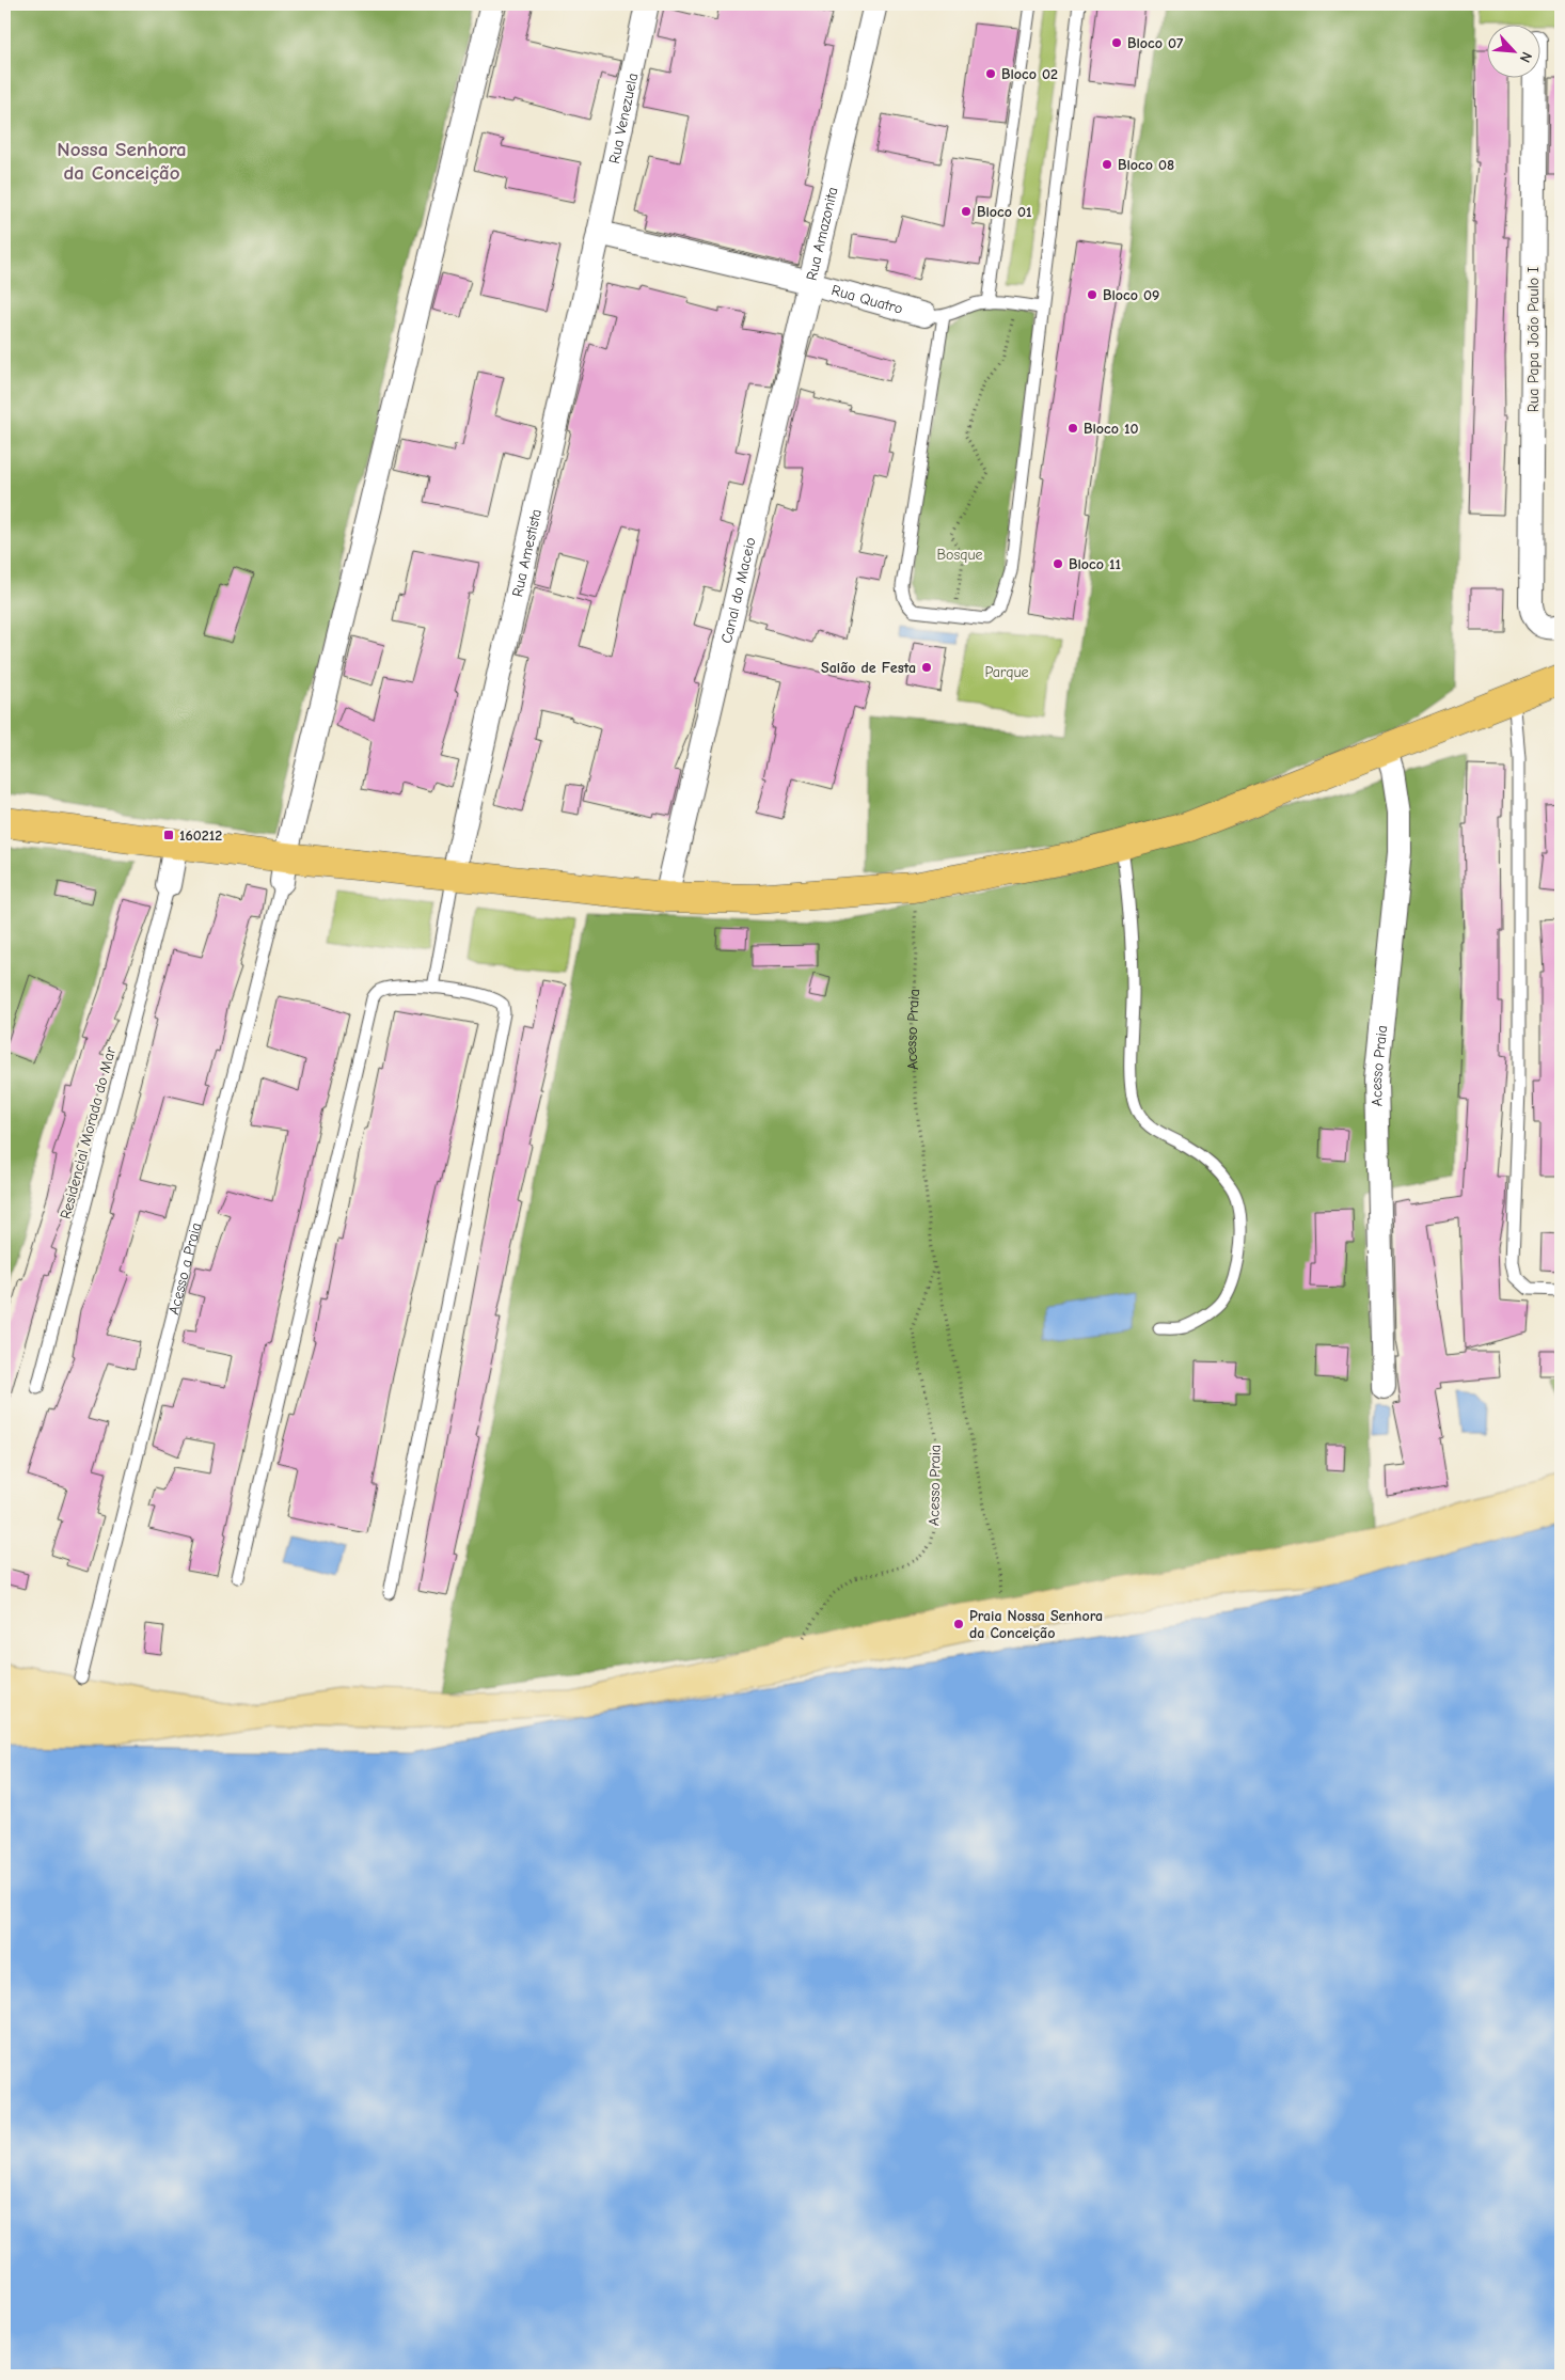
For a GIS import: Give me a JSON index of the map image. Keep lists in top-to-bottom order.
{
  "streets": {
    "street": [
      "Rua Venezuela",
      "Rua Amazonita",
      "Rua Quatro",
      "Rua Papa João Paulo I",
      "Rua Amestista",
      "Canal do Maceio",
      "Acesso Praia"
    ],
    "lane": ["Residencial Morada do Mar", "Acesso a Praia"]
  },
  "crossings": [
    ["Rua Venezuela", "Rua Amazonita"],
    ["Rua Venezuela", "Rua Amestista"],
    ["Rua Amazonita", "Rua Quatro"],
    ["Rua Amazonita", "Rua Amestista"],
    ["Rua Amazonita", "Canal do Maceio"],
    ["Rua Quatro", "Canal do Maceio"]
  ],
  "districts": ["Nossa Senhora da Conceição"],
  "parks": ["Bosque", "Parque"],
  "places": {
    "other": [
      "Bloco 07",
      "Bloco 02",
      "Bloco 08",
      "Bloco 01",
      "Bloco 09",
      "Bloco 10",
      "Bloco 11",
      "Salão de Festa",
      "Praia Nossa Senhora da Conceição"
    ],
    "transit": ["160212"]
  },
  "north": "bottom right"
}
